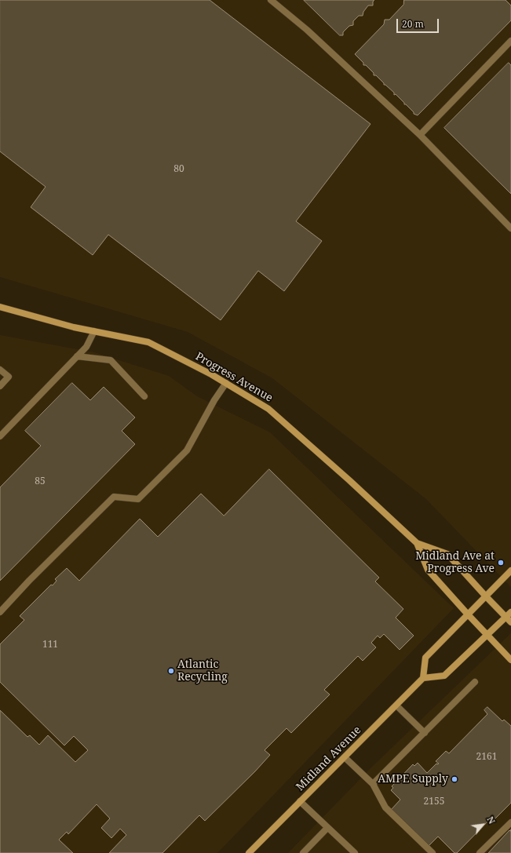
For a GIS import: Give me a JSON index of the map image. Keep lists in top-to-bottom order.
{
  "streets": {
    "main road": ["Progress Avenue", "Midland Avenue"]
  },
  "places": ["Midland Ave at Progress Ave", "Atlantic Recycling", "AMPE Supply"],
  "house_numbers": [
    "80",
    "85",
    "111",
    "2161",
    "2155"
  ],
  "scale_bar": "20 m",
  "north": "top right"
}
